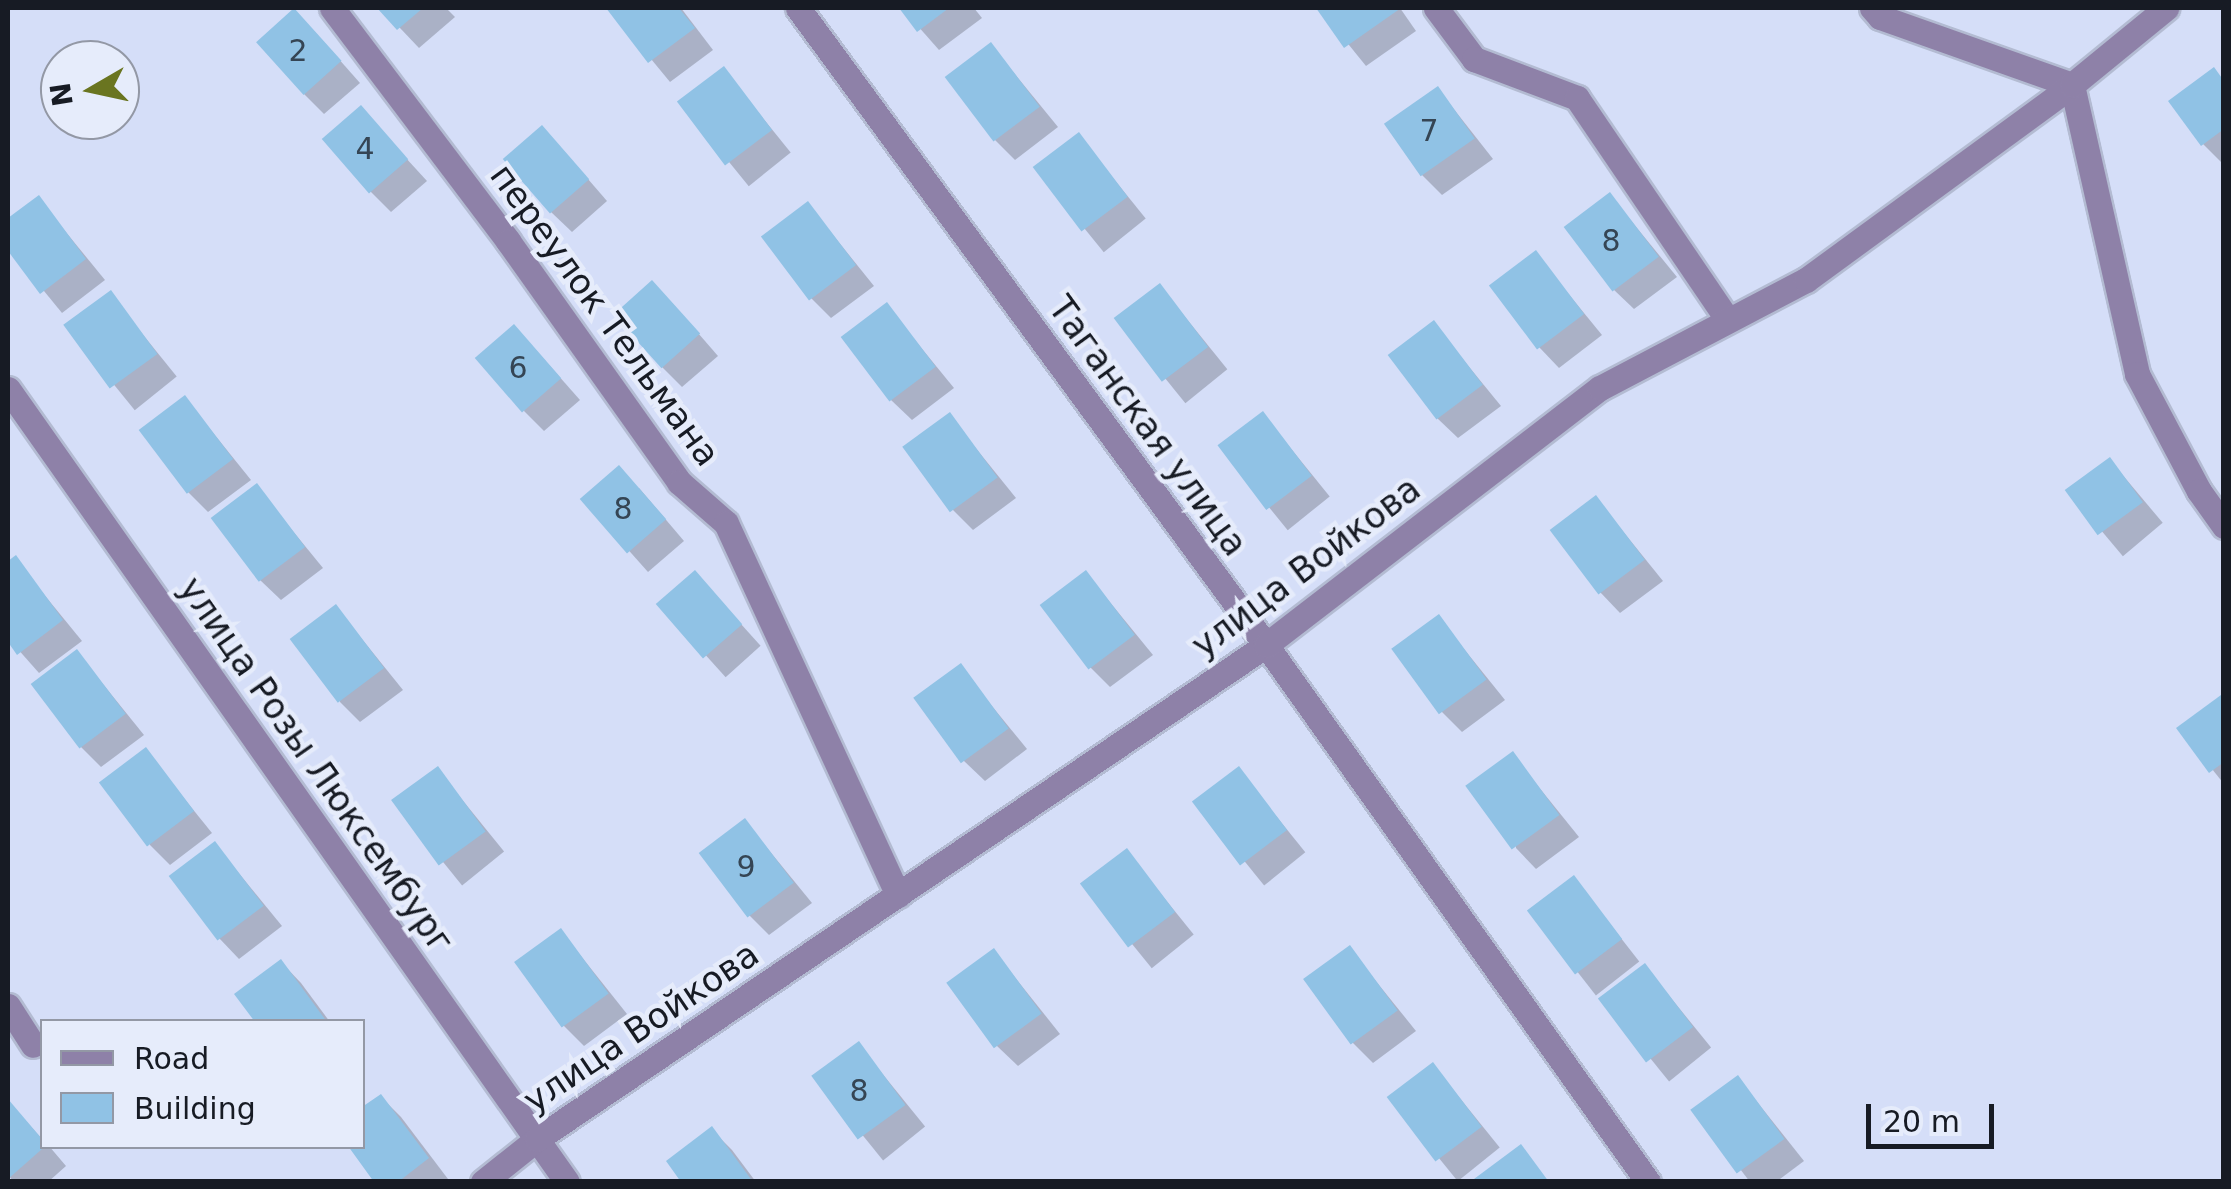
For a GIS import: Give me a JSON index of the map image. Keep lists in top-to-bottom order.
{
  "streets": {
    "street": [
      "переулок Тельмана",
      "Таганская улица",
      "улица Войкова",
      "улица Розы Люксембург"
    ]
  },
  "crossings": [
    ["переулок Тельмана", "улица Войкова"],
    ["Таганская улица", "улица Войкова"],
    ["улица Войкова", "улица Розы Люксембург"]
  ],
  "house_numbers": [
    "2",
    "7",
    "4",
    "8",
    "6",
    "8",
    "9",
    "8"
  ],
  "legend": ["Road", "Building"],
  "scale_bar": "20 m",
  "north": "left"
}
